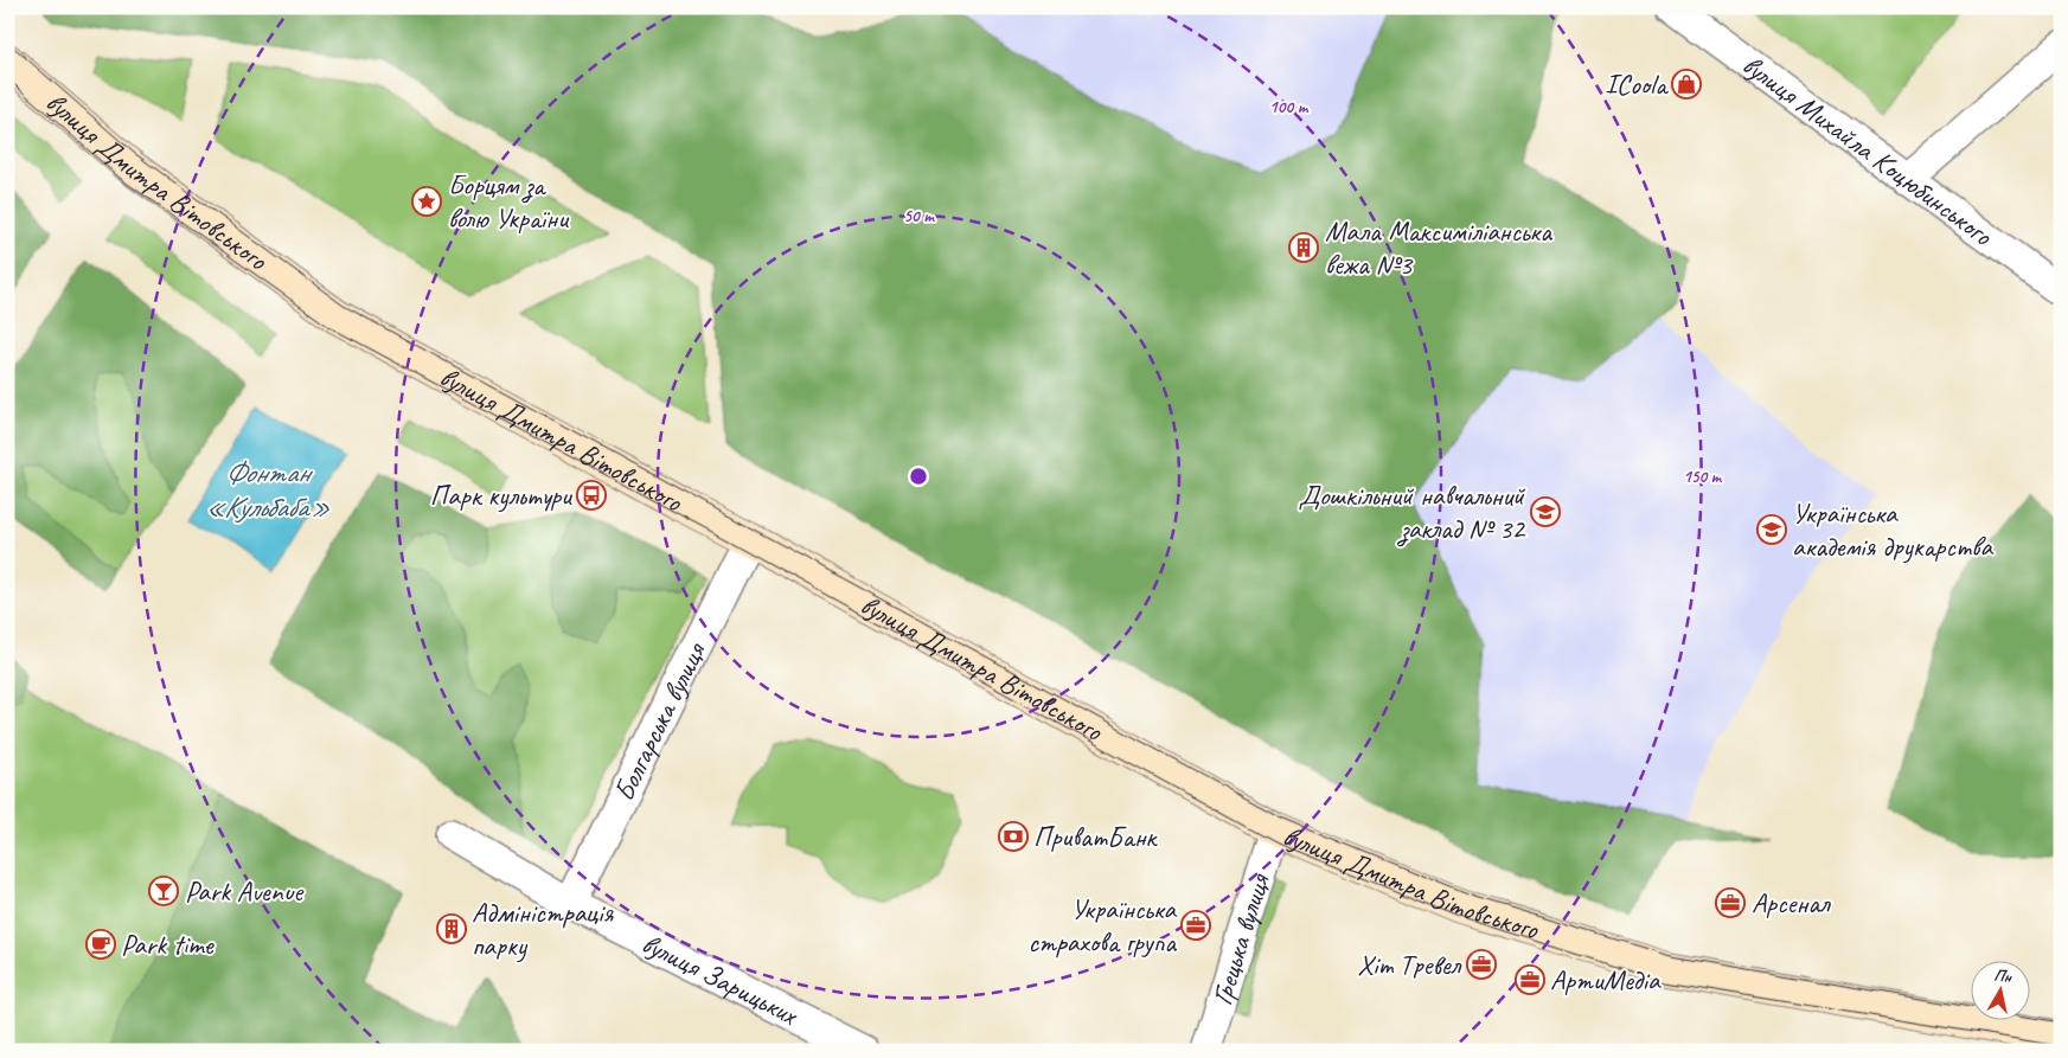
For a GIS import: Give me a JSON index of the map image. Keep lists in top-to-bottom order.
{
  "streets": {
    "main road": ["вулиця Дмитра Вітовського"],
    "street": [
      "вулиця Михайла Коцюбинського",
      "Болгарська вулиця",
      "Грецька вулиця",
      "вулиця Зарицьких"
    ]
  },
  "crossings": [
    ["вулиця Дмитра Вітовського", "Болгарська вулиця"],
    ["вулиця Дмитра Вітовського", "Грецька вулиця"],
    ["Болгарська вулиця", "вулиця Зарицьких"]
  ],
  "water": ["Фонтан «Кульбаба»"],
  "places": {
    "shop": ["ICoola"],
    "place": ["Борцям за волю України"],
    "building": ["Мала Максиміліанська вежа №3", "Адміністрація парку"],
    "bus stop": ["Парк культури"],
    "school or university": ["Дошкільний навчальний заклад № 32", "Українська академія друкарства"],
    "bank": ["ПриватБанк"],
    "bar": ["Park Avenue"],
    "office": [
      "Арсенал",
      "Українська страхова група",
      "Хіт Тревел",
      "АртиМедіа"
    ],
    "cafe": ["Park time"]
  },
  "north": "top",
  "rings": ["100 m", "50 m", "150 m"]
}
